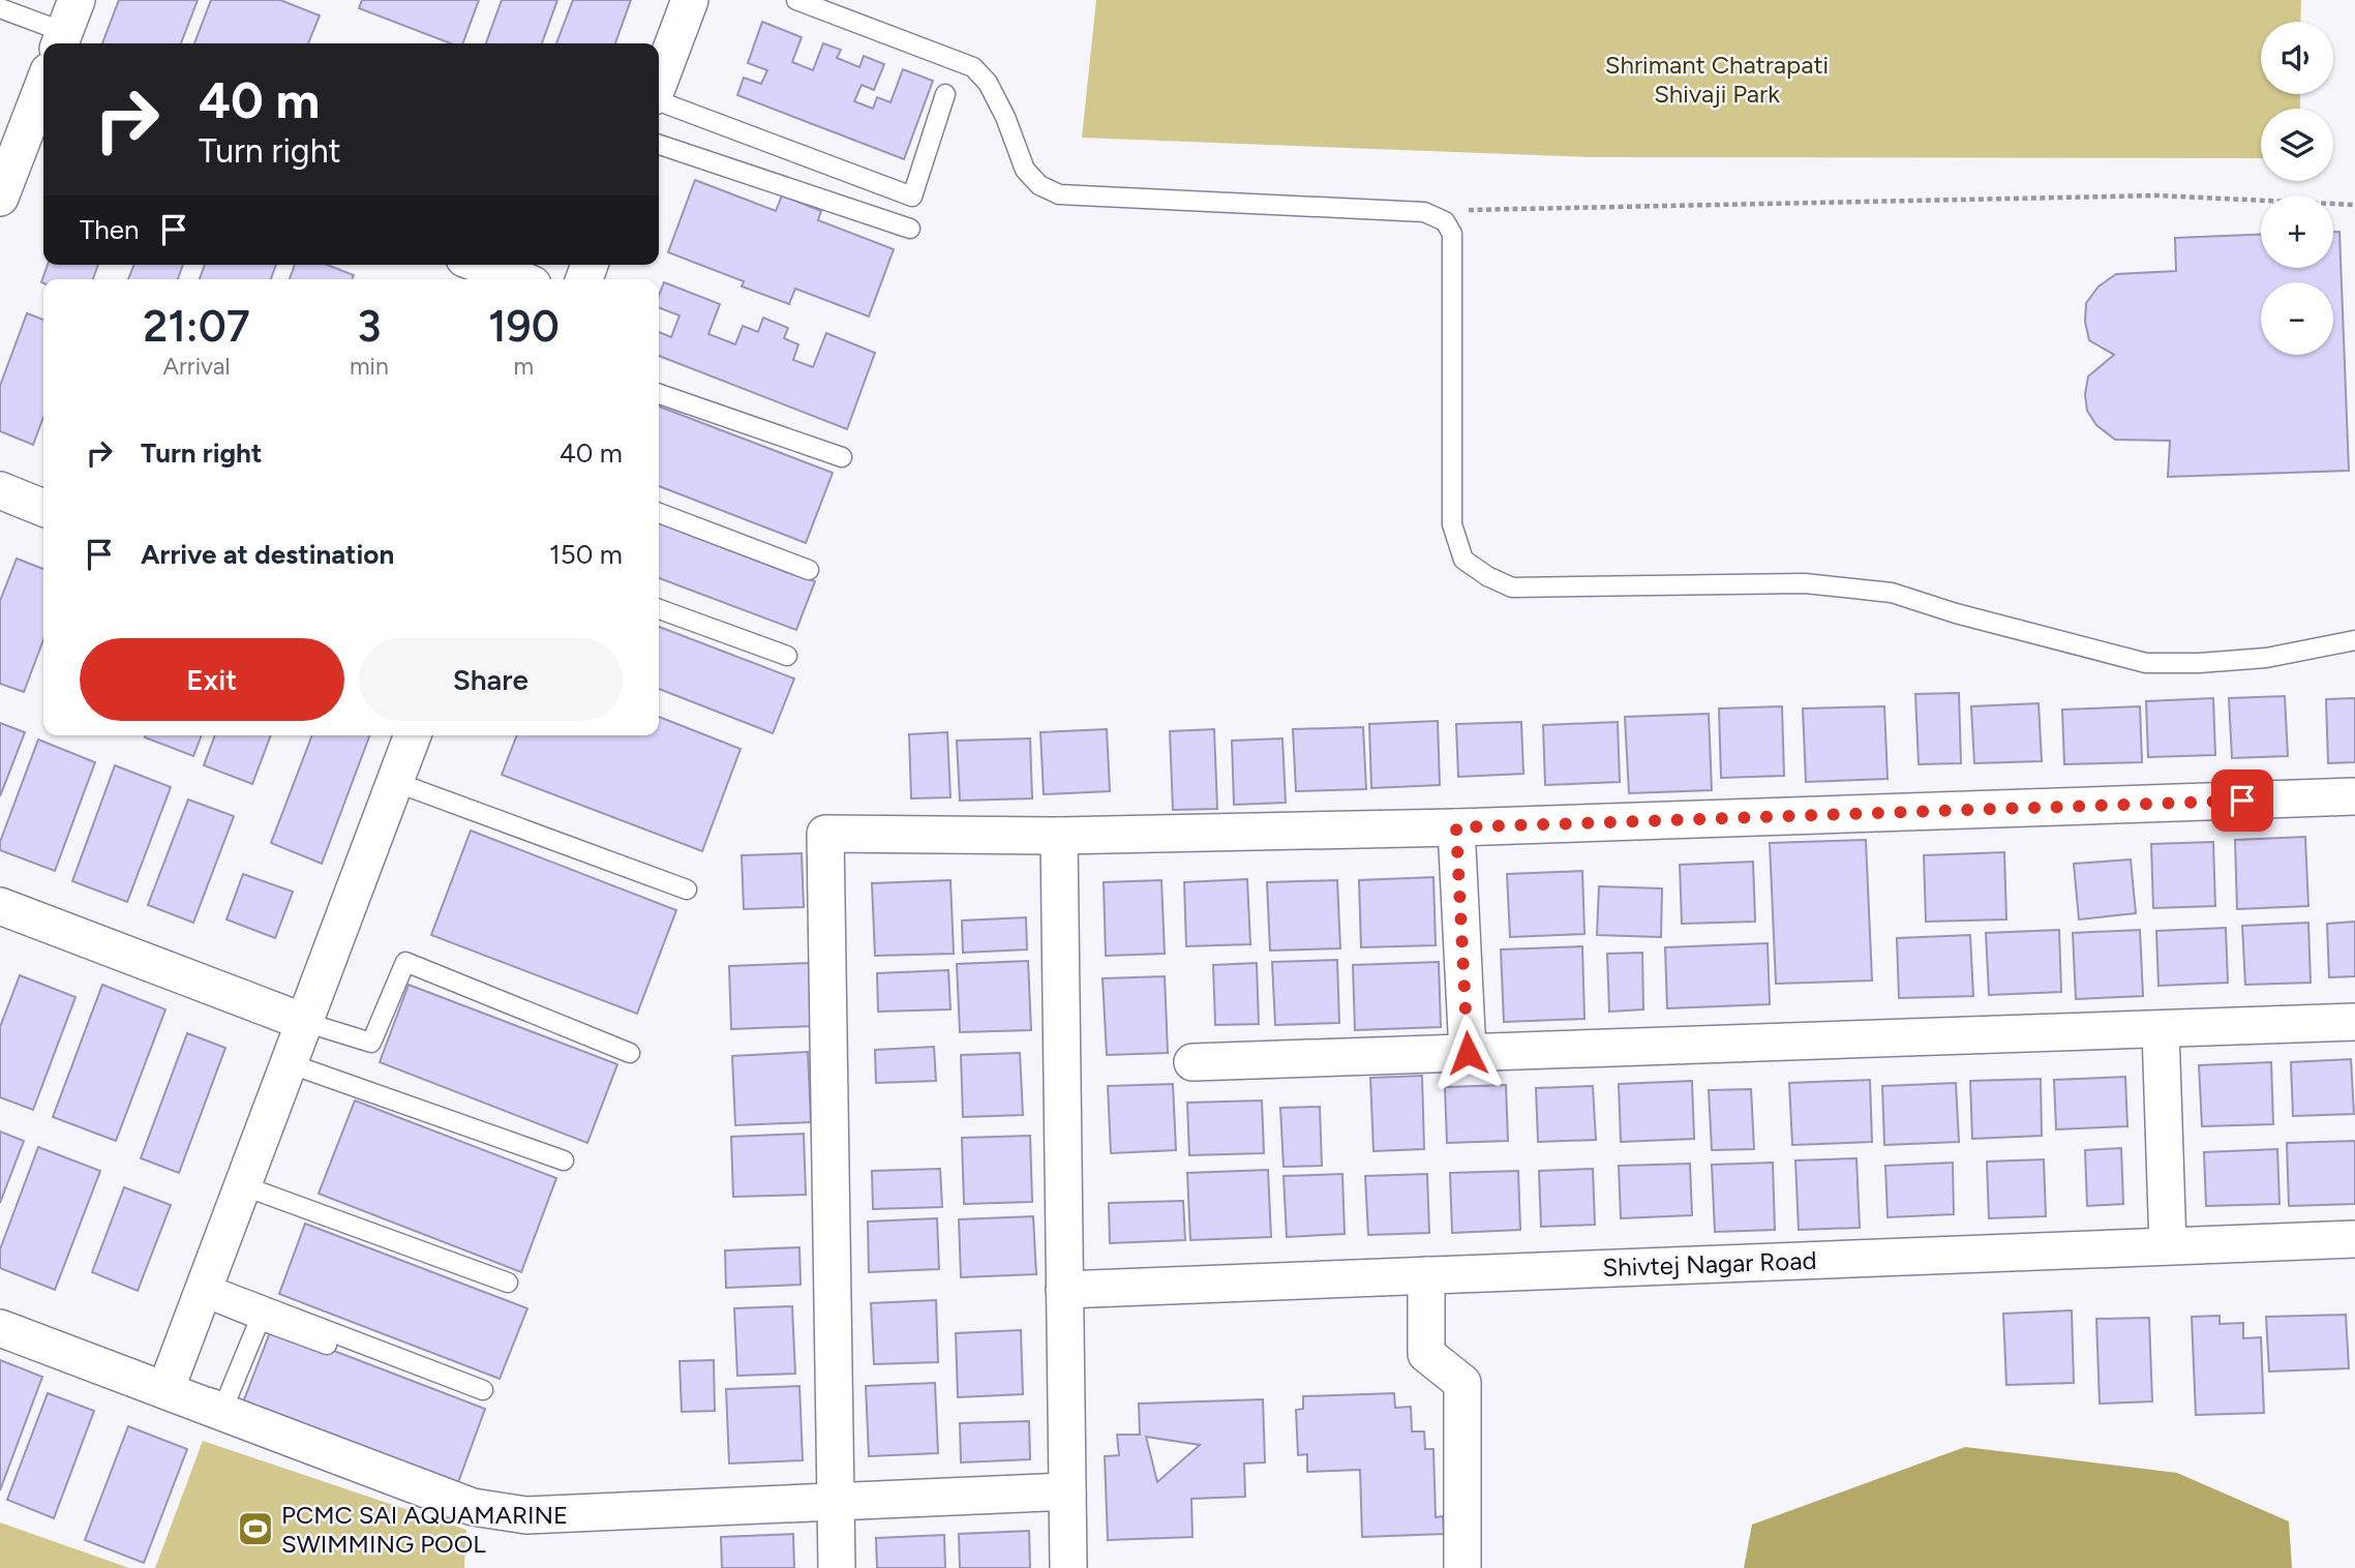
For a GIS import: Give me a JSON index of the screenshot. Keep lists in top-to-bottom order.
{
  "streets": {
    "street": ["Shivtej Nagar Road"]
  },
  "parks": ["Shrimant Chatrapati Shivaji Park"],
  "places": {
    "sports": ["PCMC SAI AQUAMARINE SWIMMING POOL"]
  },
  "page": {
    "map_buttons": ["+", "−"],
    "turn": ["40 m", "Turn right"],
    "then": "Then",
    "eta": [
      "21:07",
      "Arrival",
      "3",
      "min",
      "190",
      "m"
    ],
    "list": [
      {
        "name": "Turn right",
        "value": "40 m"
      },
      {
        "name": "Arrive at destination",
        "value": "150 m"
      }
    ],
    "buttons": ["Exit", "Share"]
  }
}
